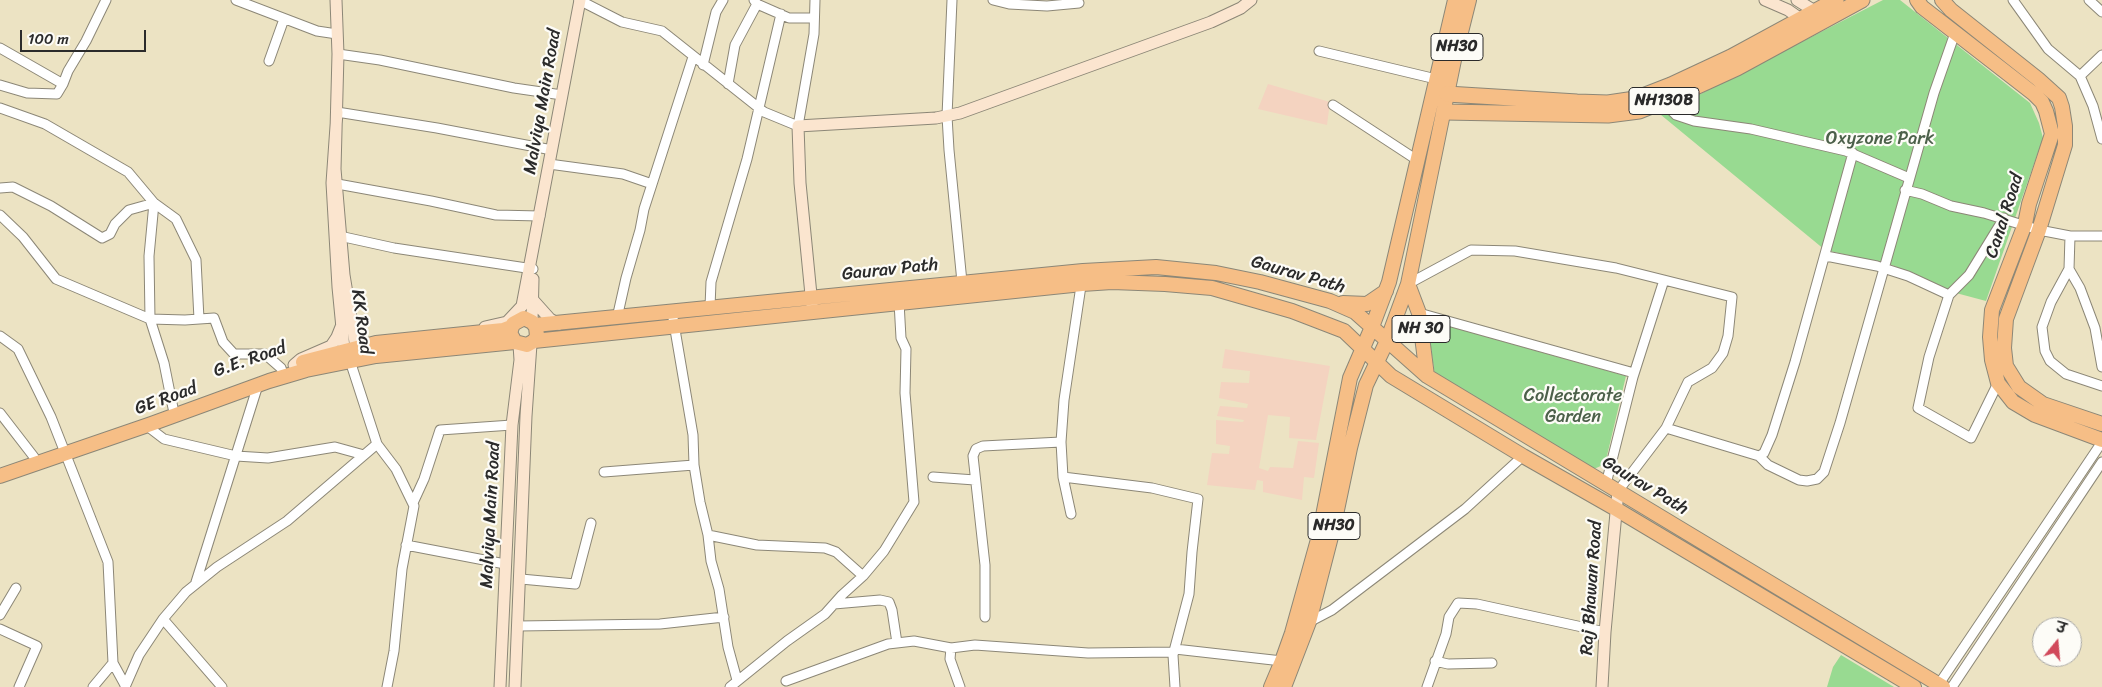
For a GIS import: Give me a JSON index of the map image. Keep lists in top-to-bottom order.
{
  "streets": {
    "highway": ["NH130B"],
    "main road": [
      "NH30",
      "Canal Road",
      "Gaurav Path",
      "NH 30",
      "G.E. Road",
      "GE Road"
    ],
    "street": ["Malviya Main Road", "KK Road", "Raj Bhawan Road"]
  },
  "crossings": [
    ["NH30", "NH130B"],
    ["NH30", "Gaurav Path"],
    ["NH30", "NH 30"],
    ["Malviya Main Road", "Gaurav Path"],
    ["Gaurav Path", "NH 30"],
    ["Gaurav Path", "Raj Bhawan Road"],
    ["KK Road", "GE Road"],
    ["G.E. Road", "GE Road"]
  ],
  "parks": ["Oxyzone Park", "Collectorate Garden"],
  "scale_bar": "100 m",
  "north": "top"
}
